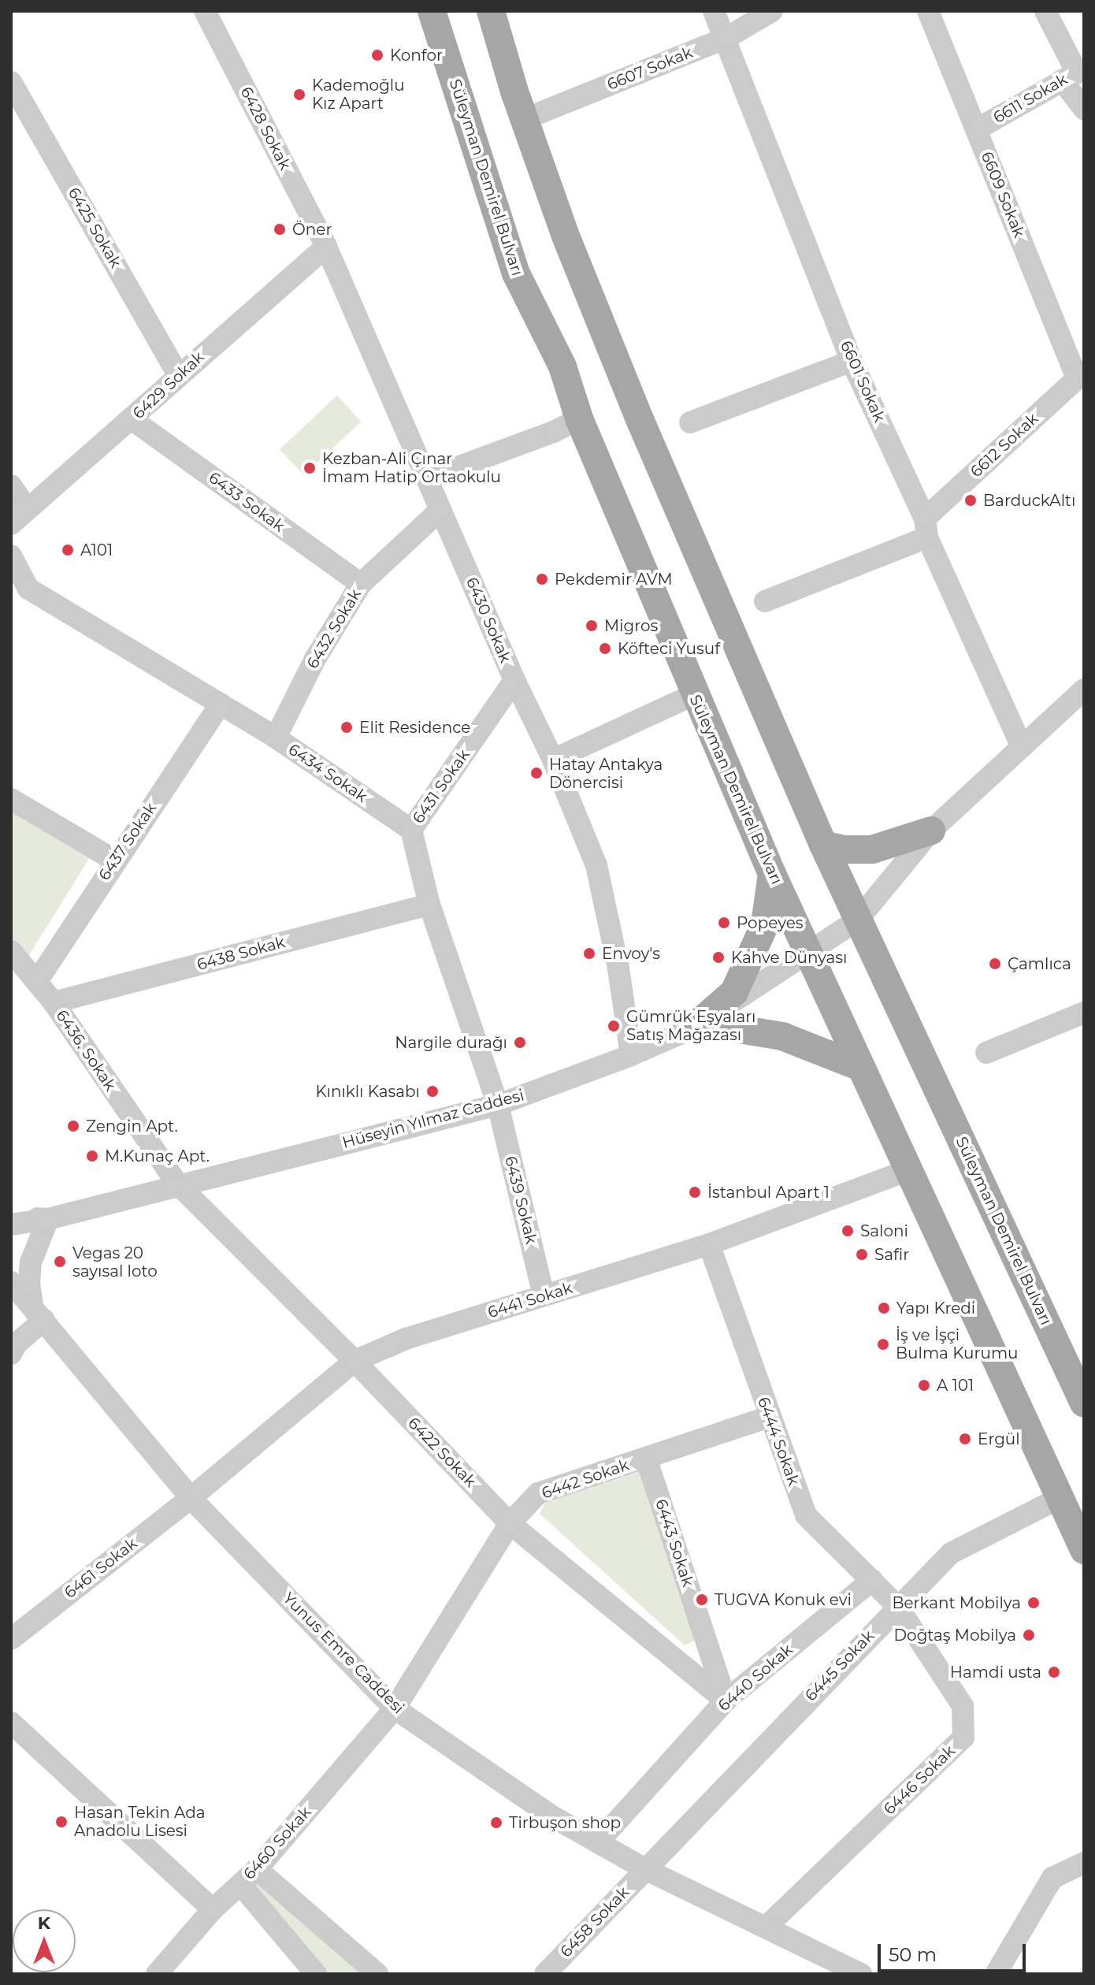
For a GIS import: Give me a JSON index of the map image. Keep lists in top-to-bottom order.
{
  "streets": {
    "main road": ["Süleyman Demirel Bulvarı"],
    "street": [
      "6607 Sokak",
      "6611 Sokak",
      "6428 Sokak",
      "6609 Sokak",
      "6425 Sokak",
      "6601 Sokak",
      "6429 Sokak",
      "6612 Sokak",
      "6433 Sokak",
      "6430 Sokak",
      "6432 Sokak",
      "6434 Sokak",
      "6431 Sokak",
      "6437 Sokak",
      "6438 Sokak",
      "6436. Sokak",
      "Hüseyin Yılmaz Caddesi",
      "6439 Sokak",
      "6441 Sokak",
      "6444 Sokak",
      "6422 Sokak",
      "6442 Sokak",
      "6443 Sokak",
      "6461 Sokak",
      "Yunus Emre Caddesi",
      "6445 Sokak",
      "6440 Sokak",
      "6446 Sokak",
      "6460 Sokak",
      "6458 Sokak"
    ]
  },
  "crossings": [
    ["6607 Sokak", "Süleyman Demirel Bulvarı"],
    ["6607 Sokak", "6601 Sokak"],
    ["6611 Sokak", "6609 Sokak"],
    ["6428 Sokak", "6429 Sokak"],
    ["6428 Sokak", "6430 Sokak"],
    ["Süleyman Demirel Bulvarı", "Hüseyin Yılmaz Caddesi"],
    ["Süleyman Demirel Bulvarı", "6441 Sokak"],
    ["Süleyman Demirel Bulvarı", "6445 Sokak"],
    ["6609 Sokak", "6612 Sokak"],
    ["6425 Sokak", "6429 Sokak"],
    ["6601 Sokak", "6612 Sokak"],
    ["6601 Sokak", "Hüseyin Yılmaz Caddesi"],
    ["6429 Sokak", "6433 Sokak"],
    ["6429 Sokak", "6430 Sokak"],
    ["6433 Sokak", "6432 Sokak"],
    ["6430 Sokak", "6432 Sokak"],
    ["6430 Sokak", "6431 Sokak"],
    ["6430 Sokak", "Hüseyin Yılmaz Caddesi"],
    ["6432 Sokak", "6434 Sokak"],
    ["6434 Sokak", "6431 Sokak"],
    ["6434 Sokak", "6437 Sokak"],
    ["6437 Sokak", "6436. Sokak"],
    ["6438 Sokak", "6436. Sokak"],
    ["6436. Sokak", "Hüseyin Yılmaz Caddesi"],
    ["6436. Sokak", "6422 Sokak"],
    ["Hüseyin Yılmaz Caddesi", "6439 Sokak"],
    ["Hüseyin Yılmaz Caddesi", "6422 Sokak"],
    ["6439 Sokak", "6441 Sokak"],
    ["6441 Sokak", "6444 Sokak"],
    ["6441 Sokak", "6422 Sokak"],
    ["6441 Sokak", "6461 Sokak"],
    ["6441 Sokak", "Yunus Emre Caddesi"],
    ["6444 Sokak", "6442 Sokak"],
    ["6444 Sokak", "6445 Sokak"],
    ["6444 Sokak", "6440 Sokak"],
    ["6444 Sokak", "6446 Sokak"],
    ["6422 Sokak", "6442 Sokak"],
    ["6422 Sokak", "6443 Sokak"],
    ["6422 Sokak", "6440 Sokak"],
    ["6442 Sokak", "6443 Sokak"],
    ["6442 Sokak", "Yunus Emre Caddesi"],
    ["6442 Sokak", "6460 Sokak"],
    ["6443 Sokak", "6440 Sokak"],
    ["6461 Sokak", "Yunus Emre Caddesi"],
    ["Yunus Emre Caddesi", "6445 Sokak"],
    ["Yunus Emre Caddesi", "6440 Sokak"],
    ["Yunus Emre Caddesi", "6446 Sokak"],
    ["Yunus Emre Caddesi", "6460 Sokak"],
    ["Yunus Emre Caddesi", "6458 Sokak"],
    ["6445 Sokak", "6446 Sokak"],
    ["6445 Sokak", "6458 Sokak"]
  ],
  "places": [
    "Konfor",
    "Kademoğlu Kız Apart",
    "Öner",
    "Kezban-Ali Çınar İmam Hatip Ortaokulu",
    "BarduckAltı",
    "A101",
    "Pekdemir AVM",
    "Migros",
    "Köfteci Yusuf",
    "Elit Residence",
    "Hatay Antakya Dönercisi",
    "Popeyes",
    "Envoy's",
    "Kahve Dünyası",
    "Çamlıca",
    "Gümrük Eşyaları Satış Mağazası",
    "Nargile durağı",
    "Kınıklı Kasabı",
    "Zengin Apt.",
    "M.Kunaç Apt.",
    "İstanbul Apart 1",
    "Saloni",
    "Safir",
    "Vegas 20 sayısal loto",
    "Yapı Kredi",
    "İş ve İşçi Bulma Kurumu",
    "A 101",
    "Ergül",
    "TUGVA Konuk evi",
    "Berkant Mobilya",
    "Doğtaş Mobilya",
    "Hamdi usta",
    "Hasan Tekin Ada Anadolu Lisesi",
    "Tirbuşon shop"
  ],
  "scale_bar": "50 m",
  "north": "top"
}
